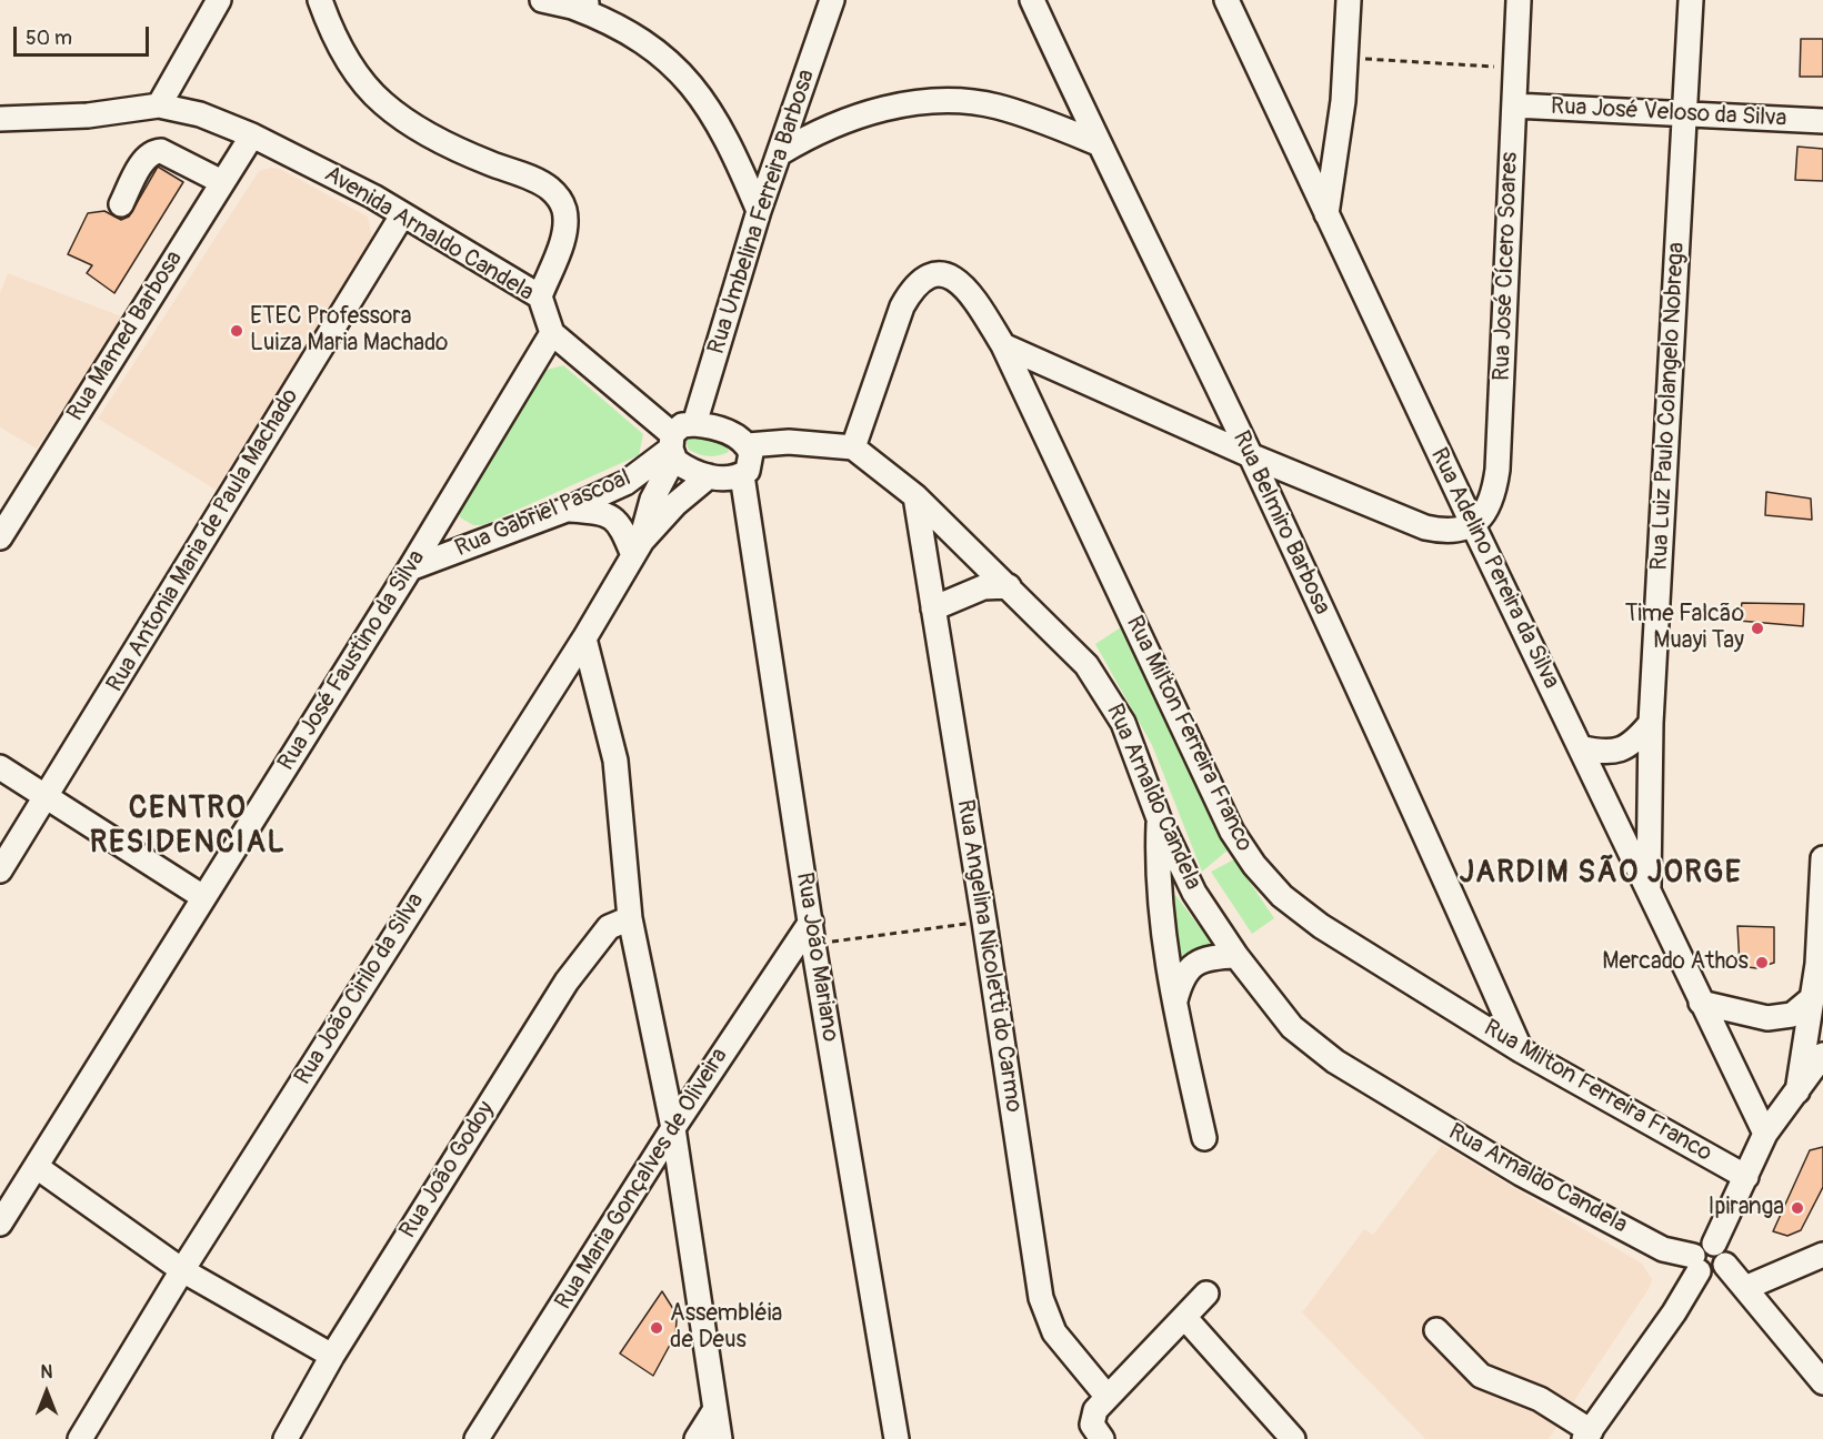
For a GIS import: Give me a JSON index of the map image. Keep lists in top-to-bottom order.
{
  "streets": {
    "street": [
      "Rua José Veloso da Silva",
      "Rua Umbelina Ferreira Barbosa",
      "Avenida Arnaldo Candela",
      "Rua José Cícero Soares",
      "Rua Mamed Barbosa",
      "Rua Luiz Paulo Colangelo Nobrega",
      "Rua Gabriel Pascoal",
      "Rua Belmiro Barbosa",
      "Rua Antonia Maria de Paula Machado",
      "Rua Adelino Pereira da Silva",
      "Rua José Faustino da Silva",
      "Rua Milton Ferreira Franco",
      "Rua Arnaldo Candela",
      "Rua Angelina Nicoletti do Carmo",
      "Rua João Mariano",
      "Rua João Cirilo da Silva",
      "Rua João Godoy",
      "Rua Maria Gonçalves de Oliveira"
    ]
  },
  "crossings": [
    ["Rua José Veloso da Silva", "Rua José Cícero Soares"],
    ["Rua José Veloso da Silva", "Rua Luiz Paulo Colangelo Nobrega"],
    ["Rua Umbelina Ferreira Barbosa", "Rua Gabriel Pascoal"],
    ["Rua Umbelina Ferreira Barbosa", "Rua João Mariano"],
    ["Rua Umbelina Ferreira Barbosa", "Rua João Cirilo da Silva"],
    ["Avenida Arnaldo Candela", "Rua Mamed Barbosa"],
    ["Avenida Arnaldo Candela", "Rua Antonia Maria de Paula Machado"],
    ["Avenida Arnaldo Candela", "Rua José Faustino da Silva"],
    ["Rua José Cícero Soares", "Rua Adelino Pereira da Silva"],
    ["Rua Luiz Paulo Colangelo Nobrega", "Rua Adelino Pereira da Silva"],
    ["Rua Gabriel Pascoal", "Rua José Faustino da Silva"],
    ["Rua Gabriel Pascoal", "Rua João Mariano"],
    ["Rua Gabriel Pascoal", "Rua João Cirilo da Silva"],
    ["Rua Belmiro Barbosa", "Rua Milton Ferreira Franco"],
    ["Rua Milton Ferreira Franco", "Rua Arnaldo Candela"],
    ["Rua Arnaldo Candela", "Rua Angelina Nicoletti do Carmo"],
    ["Rua João Mariano", "Rua João Cirilo da Silva"],
    ["Rua João Mariano", "Rua Maria Gonçalves de Oliveira"]
  ],
  "districts": ["CENTRO RESIDENCIAL", "JARDIM SÃO JORGE"],
  "places": [
    "ETEC Professora Luiza Maria Machado",
    "Time Falcão Muayi Tay",
    "Mercado Athos",
    "Ipiranga",
    "Assembléia de Deus"
  ],
  "scale_bar": "50 m",
  "north": "top"
}
